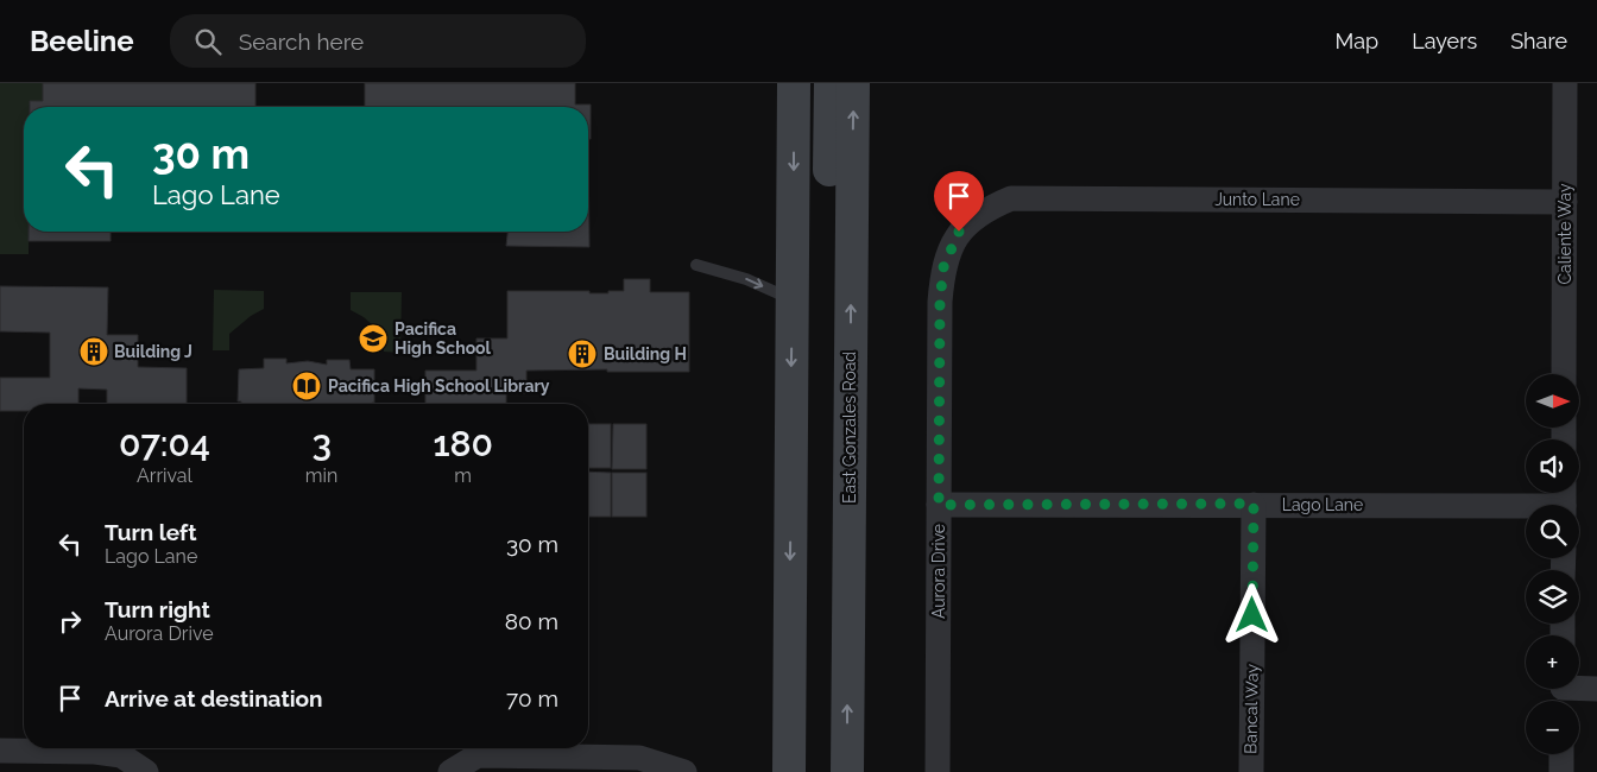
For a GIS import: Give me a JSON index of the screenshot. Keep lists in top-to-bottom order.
{
  "streets": {
    "main road": ["East Gonzales Road"],
    "street": [
      "Junto Lane",
      "Caliente Way",
      "Lago Lane",
      "Aurora Drive",
      "Bancal Way"
    ]
  },
  "crossings": [
    ["Junto Lane", "Caliente Way"],
    ["Junto Lane", "Aurora Drive"],
    ["Lago Lane", "Aurora Drive"],
    ["Lago Lane", "Bancal Way"]
  ],
  "places": {
    "school or university": ["Pacifica High School"],
    "building": ["Building J", "Building H"],
    "library": ["Pacifica High School Library"]
  },
  "north": "right",
  "page": {
    "header": "Beeline",
    "search": "Search here",
    "nav": ["Map", "Layers", "Share"],
    "turn": ["30 m", "Lago Lane"],
    "map_buttons": ["+", "−"],
    "eta": [
      "07:04",
      "Arrival",
      "3",
      "min",
      "180",
      "m"
    ],
    "list": [
      {
        "name": "Turn left",
        "note": "Lago Lane",
        "value": "30 m"
      },
      {
        "name": "Turn right",
        "note": "Aurora Drive",
        "value": "80 m"
      },
      {
        "name": "Arrive at destination",
        "value": "70 m"
      }
    ]
  }
}
